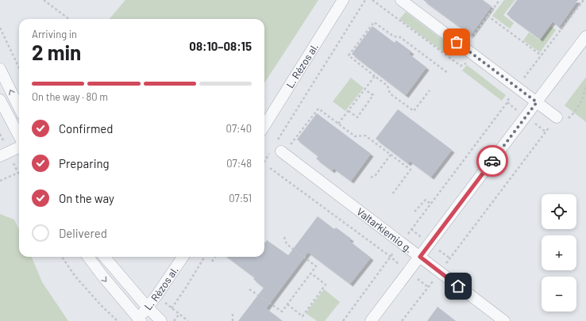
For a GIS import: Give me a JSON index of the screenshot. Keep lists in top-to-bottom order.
{
  "streets": {
    "street": ["L. Rėzos al.", "Valtarkiemio g."]
  },
  "page": {
    "heading": ["2 min", "Arriving in", "08:10–08:15"],
    "bar": "On the way · 80 m",
    "list": [
      ["Confirmed", "07:40"],
      ["Preparing", "07:48"],
      ["On the way", "07:51"],
      "Delivered"
    ],
    "map_buttons": ["+", "−"]
  }
}
